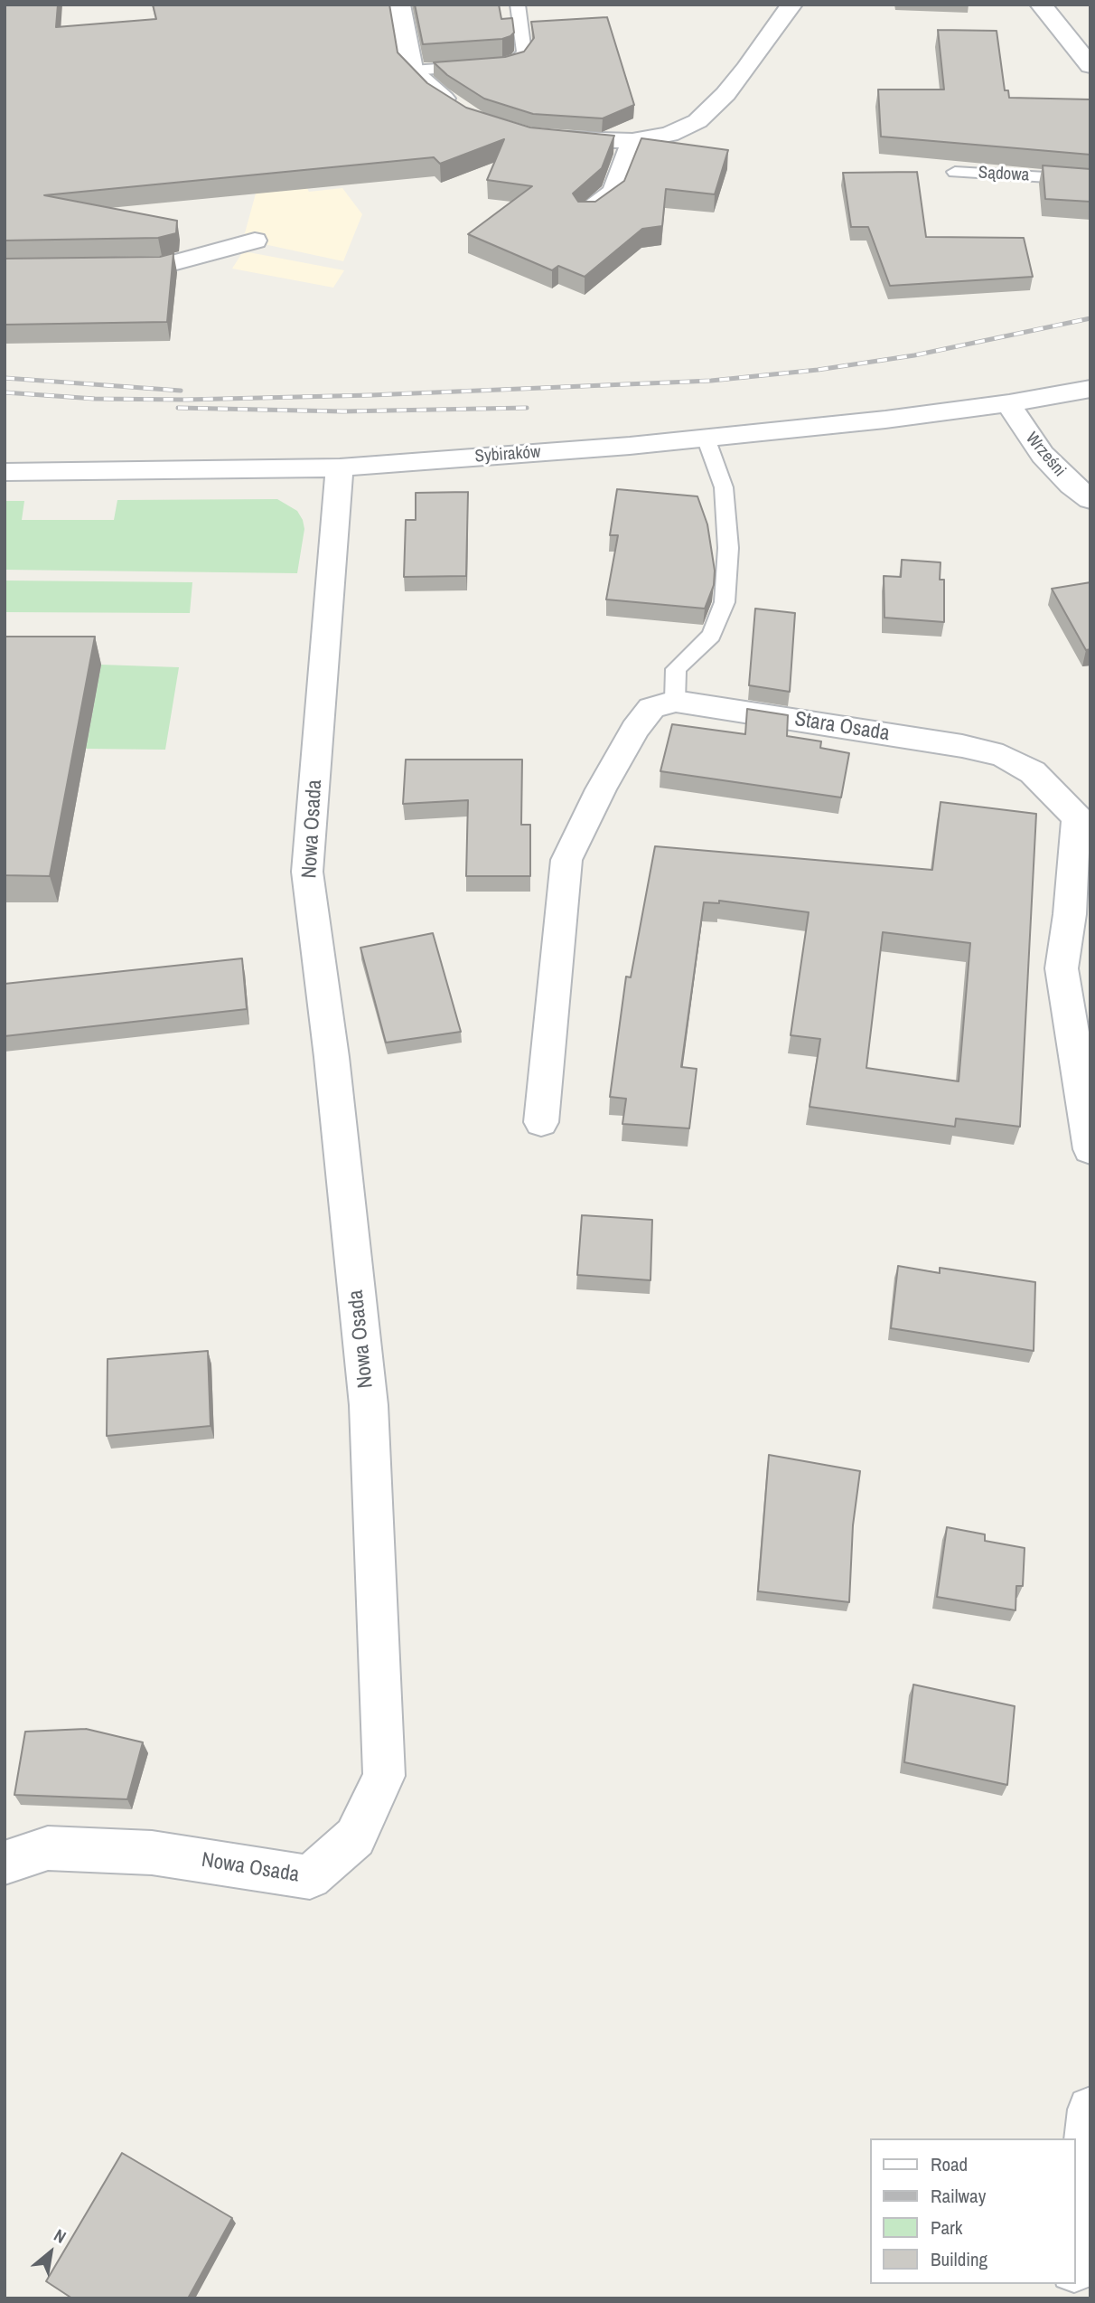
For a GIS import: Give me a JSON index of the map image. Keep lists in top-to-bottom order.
{
  "streets": {
    "street": [
      "Sybiraków",
      "Wrześni",
      "Stara Osada",
      "Nowa Osada"
    ],
    "lane": ["Sądowa"]
  },
  "crossings": [
    ["Sybiraków", "Wrześni"],
    ["Sybiraków", "Nowa Osada"]
  ],
  "legend": [
    "Road",
    "Railway",
    "Park",
    "Building"
  ],
  "north": "top right"
}
